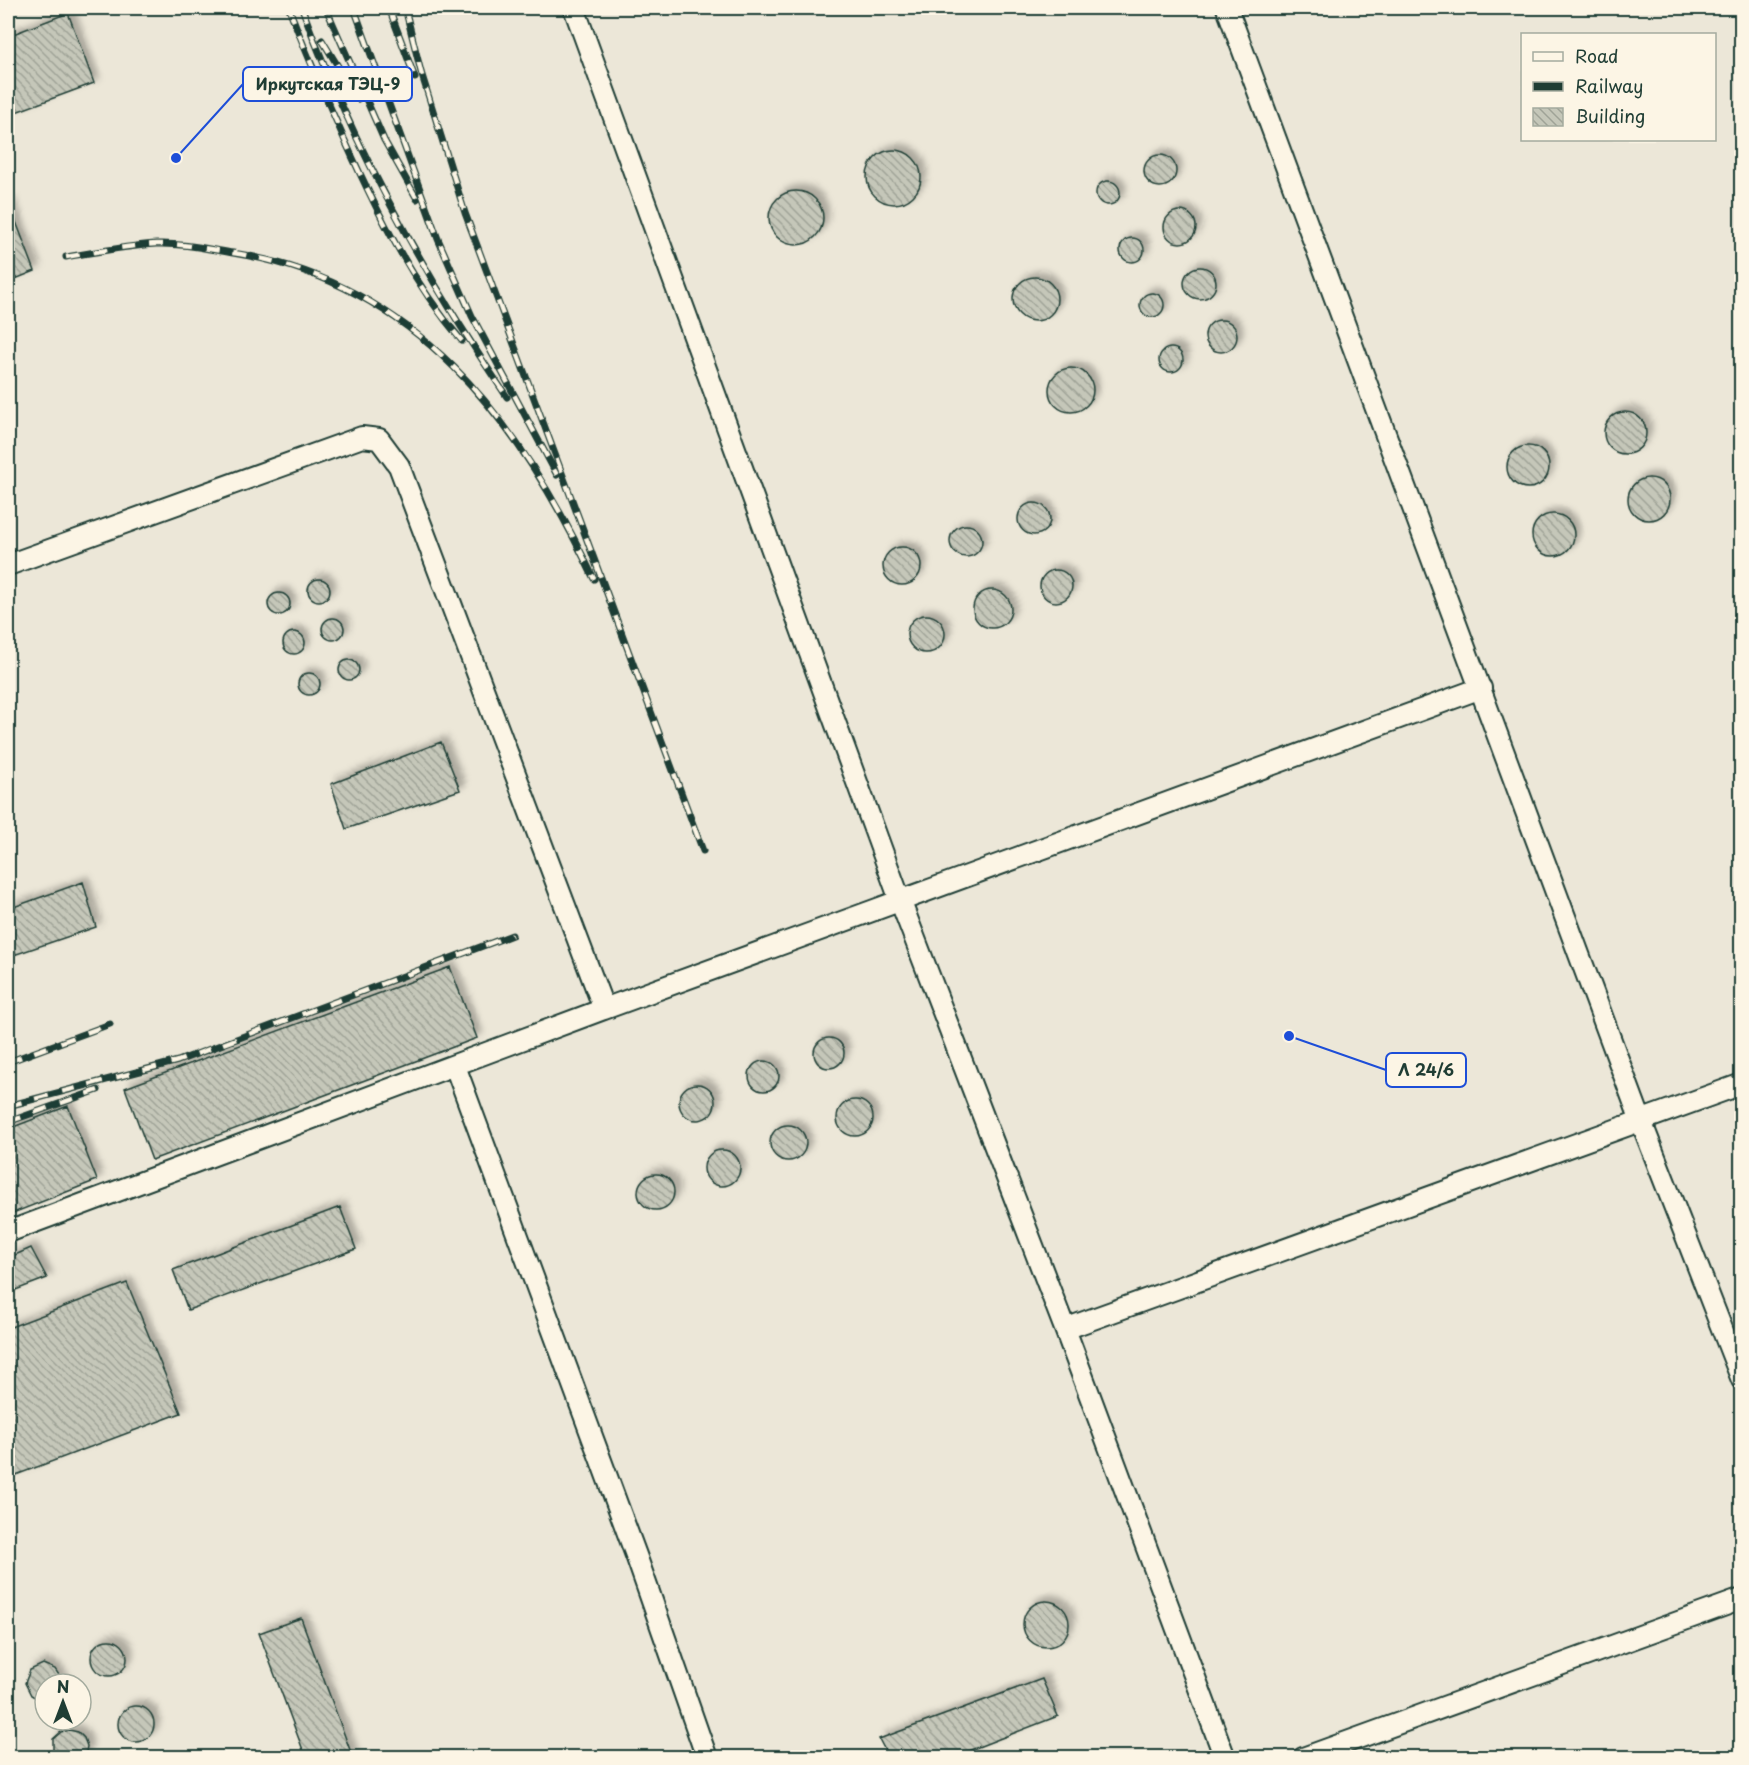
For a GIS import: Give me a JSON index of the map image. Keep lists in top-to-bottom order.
{
  "places": ["Иркутская ТЭЦ-9", "Л 24/6"],
  "legend": ["Road", "Railway", "Building"],
  "north": "top"
}
